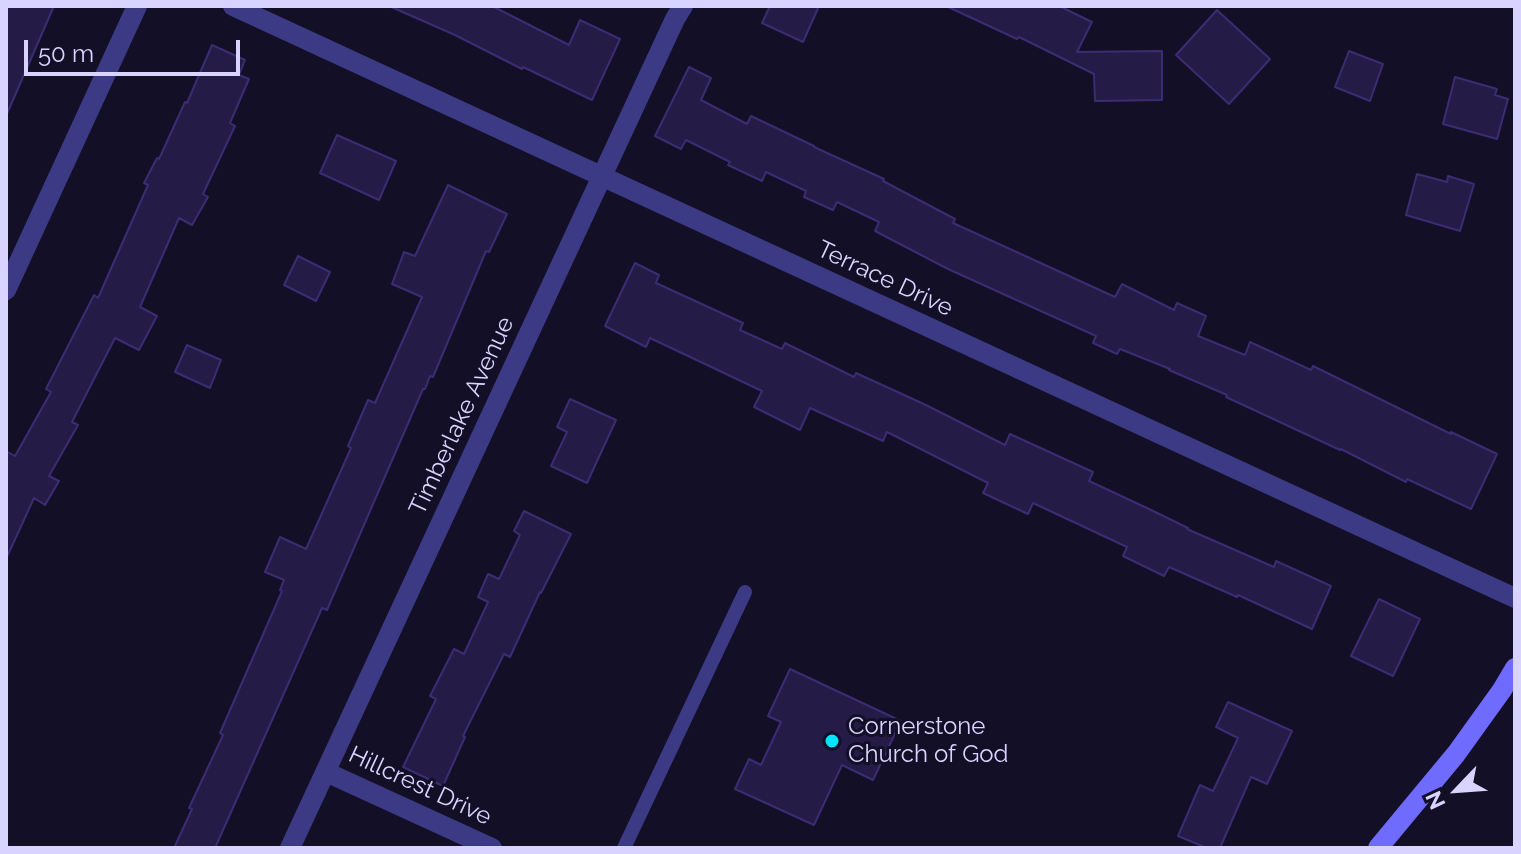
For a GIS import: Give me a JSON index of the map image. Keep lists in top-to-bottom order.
{
  "streets": {
    "street": ["Terrace Drive", "Timberlake Avenue", "Hillcrest Drive"]
  },
  "crossings": [
    ["Terrace Drive", "Timberlake Avenue"],
    ["Timberlake Avenue", "Hillcrest Drive"]
  ],
  "places": ["Cornerstone Church of God"],
  "scale_bar": "50 m",
  "north": "bottom left"
}
